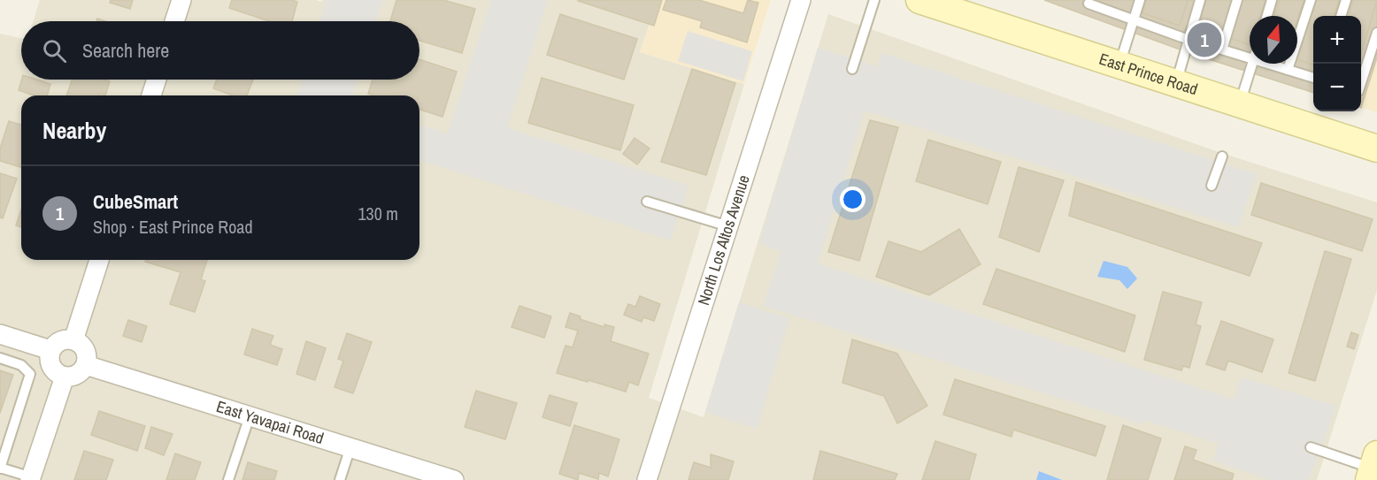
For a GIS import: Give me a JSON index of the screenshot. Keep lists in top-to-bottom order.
{
  "streets": {
    "main road": ["East Prince Road"],
    "street": ["North Los Altos Avenue", "East Yavapai Road"]
  },
  "north": "top",
  "page": {
    "map_buttons": ["+", "−"],
    "pins": "1",
    "search": "Search here",
    "heading": "Nearby",
    "list": [
      {
        "mark": "1",
        "name": "CubeSmart",
        "note": "Shop · East Prince Road",
        "value": "130 m"
      }
    ]
  }
}
